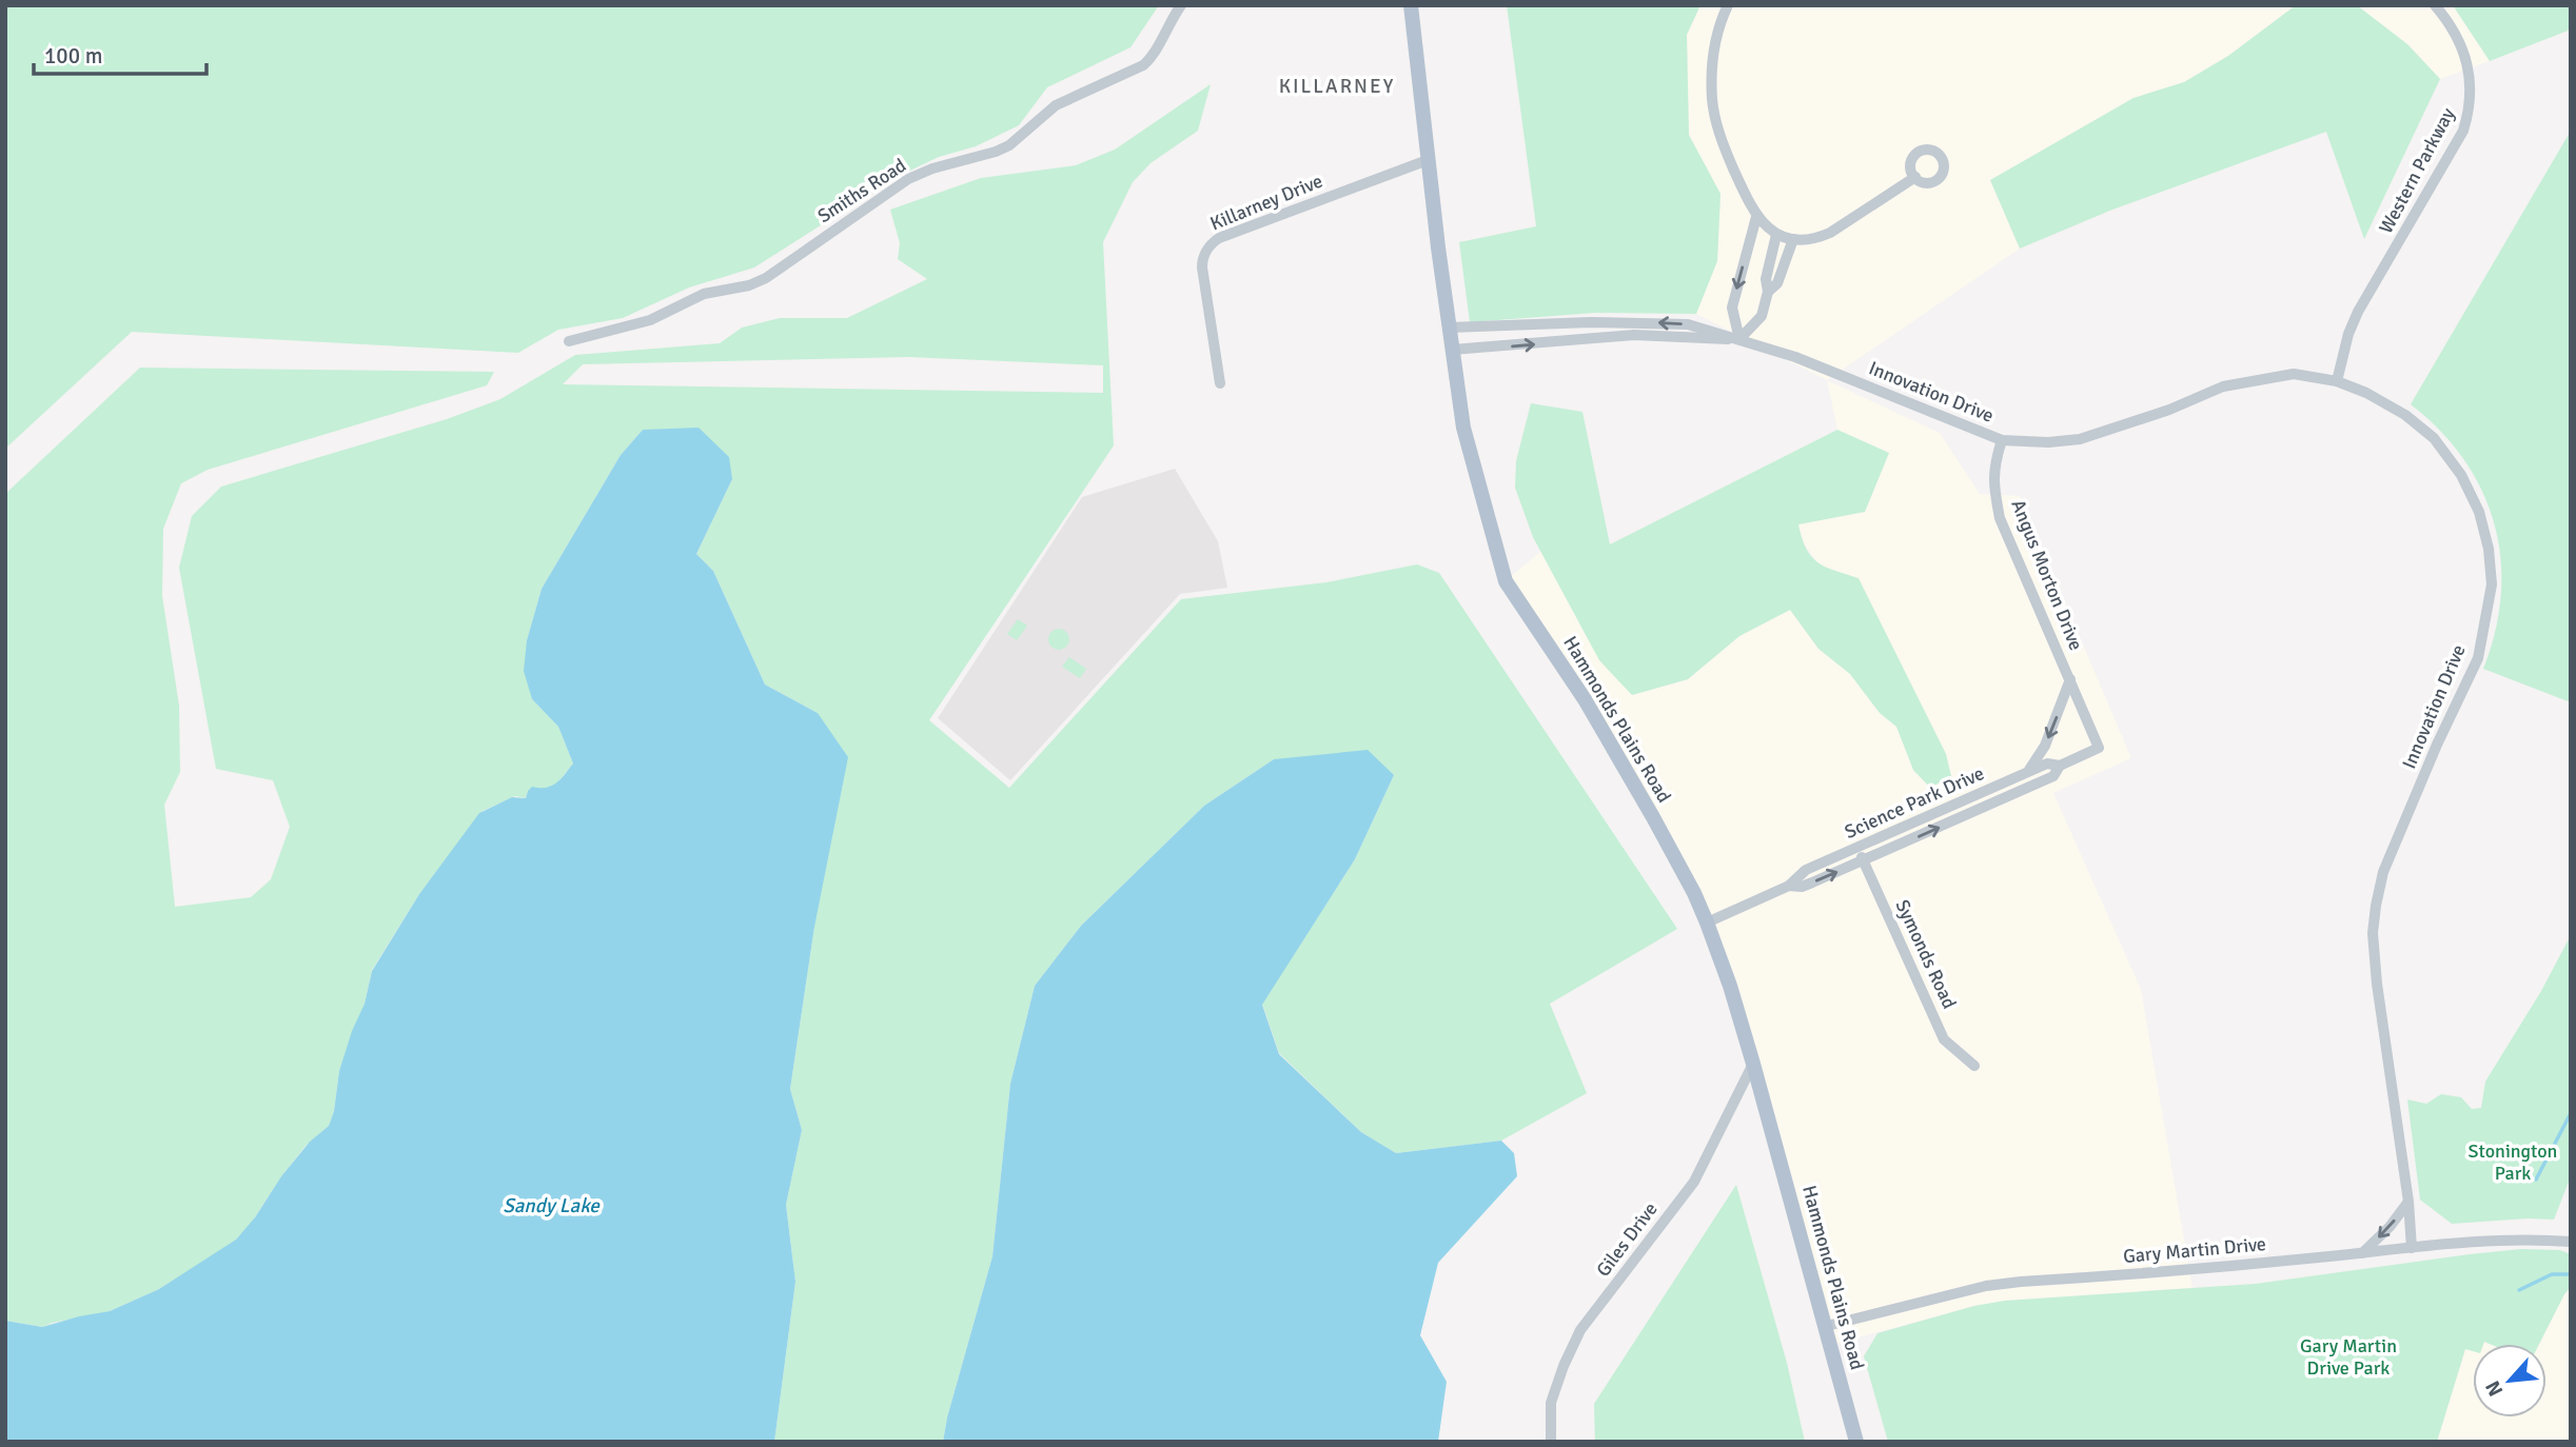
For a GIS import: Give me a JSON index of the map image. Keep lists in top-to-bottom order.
{
  "streets": {
    "main road": ["Hammonds Plains Road"],
    "street": [
      "Western Parkway",
      "Smiths Road",
      "Killarney Drive",
      "Innovation Drive",
      "Angus Morton Drive",
      "Science Park Drive",
      "Symonds Road",
      "Giles Drive",
      "Gary Martin Drive"
    ]
  },
  "crossings": [
    ["Western Parkway", "Innovation Drive"],
    ["Killarney Drive", "Hammonds Plains Road"],
    ["Innovation Drive", "Angus Morton Drive"],
    ["Innovation Drive", "Hammonds Plains Road"],
    ["Innovation Drive", "Gary Martin Drive"],
    ["Angus Morton Drive", "Science Park Drive"],
    ["Hammonds Plains Road", "Science Park Drive"],
    ["Hammonds Plains Road", "Giles Drive"],
    ["Hammonds Plains Road", "Gary Martin Drive"],
    ["Science Park Drive", "Symonds Road"]
  ],
  "districts": ["KILLARNEY"],
  "water": ["Sandy Lake"],
  "parks": ["Stonington Park", "Gary Martin Drive Park"],
  "scale_bar": "100 m",
  "north": "bottom left"
}
